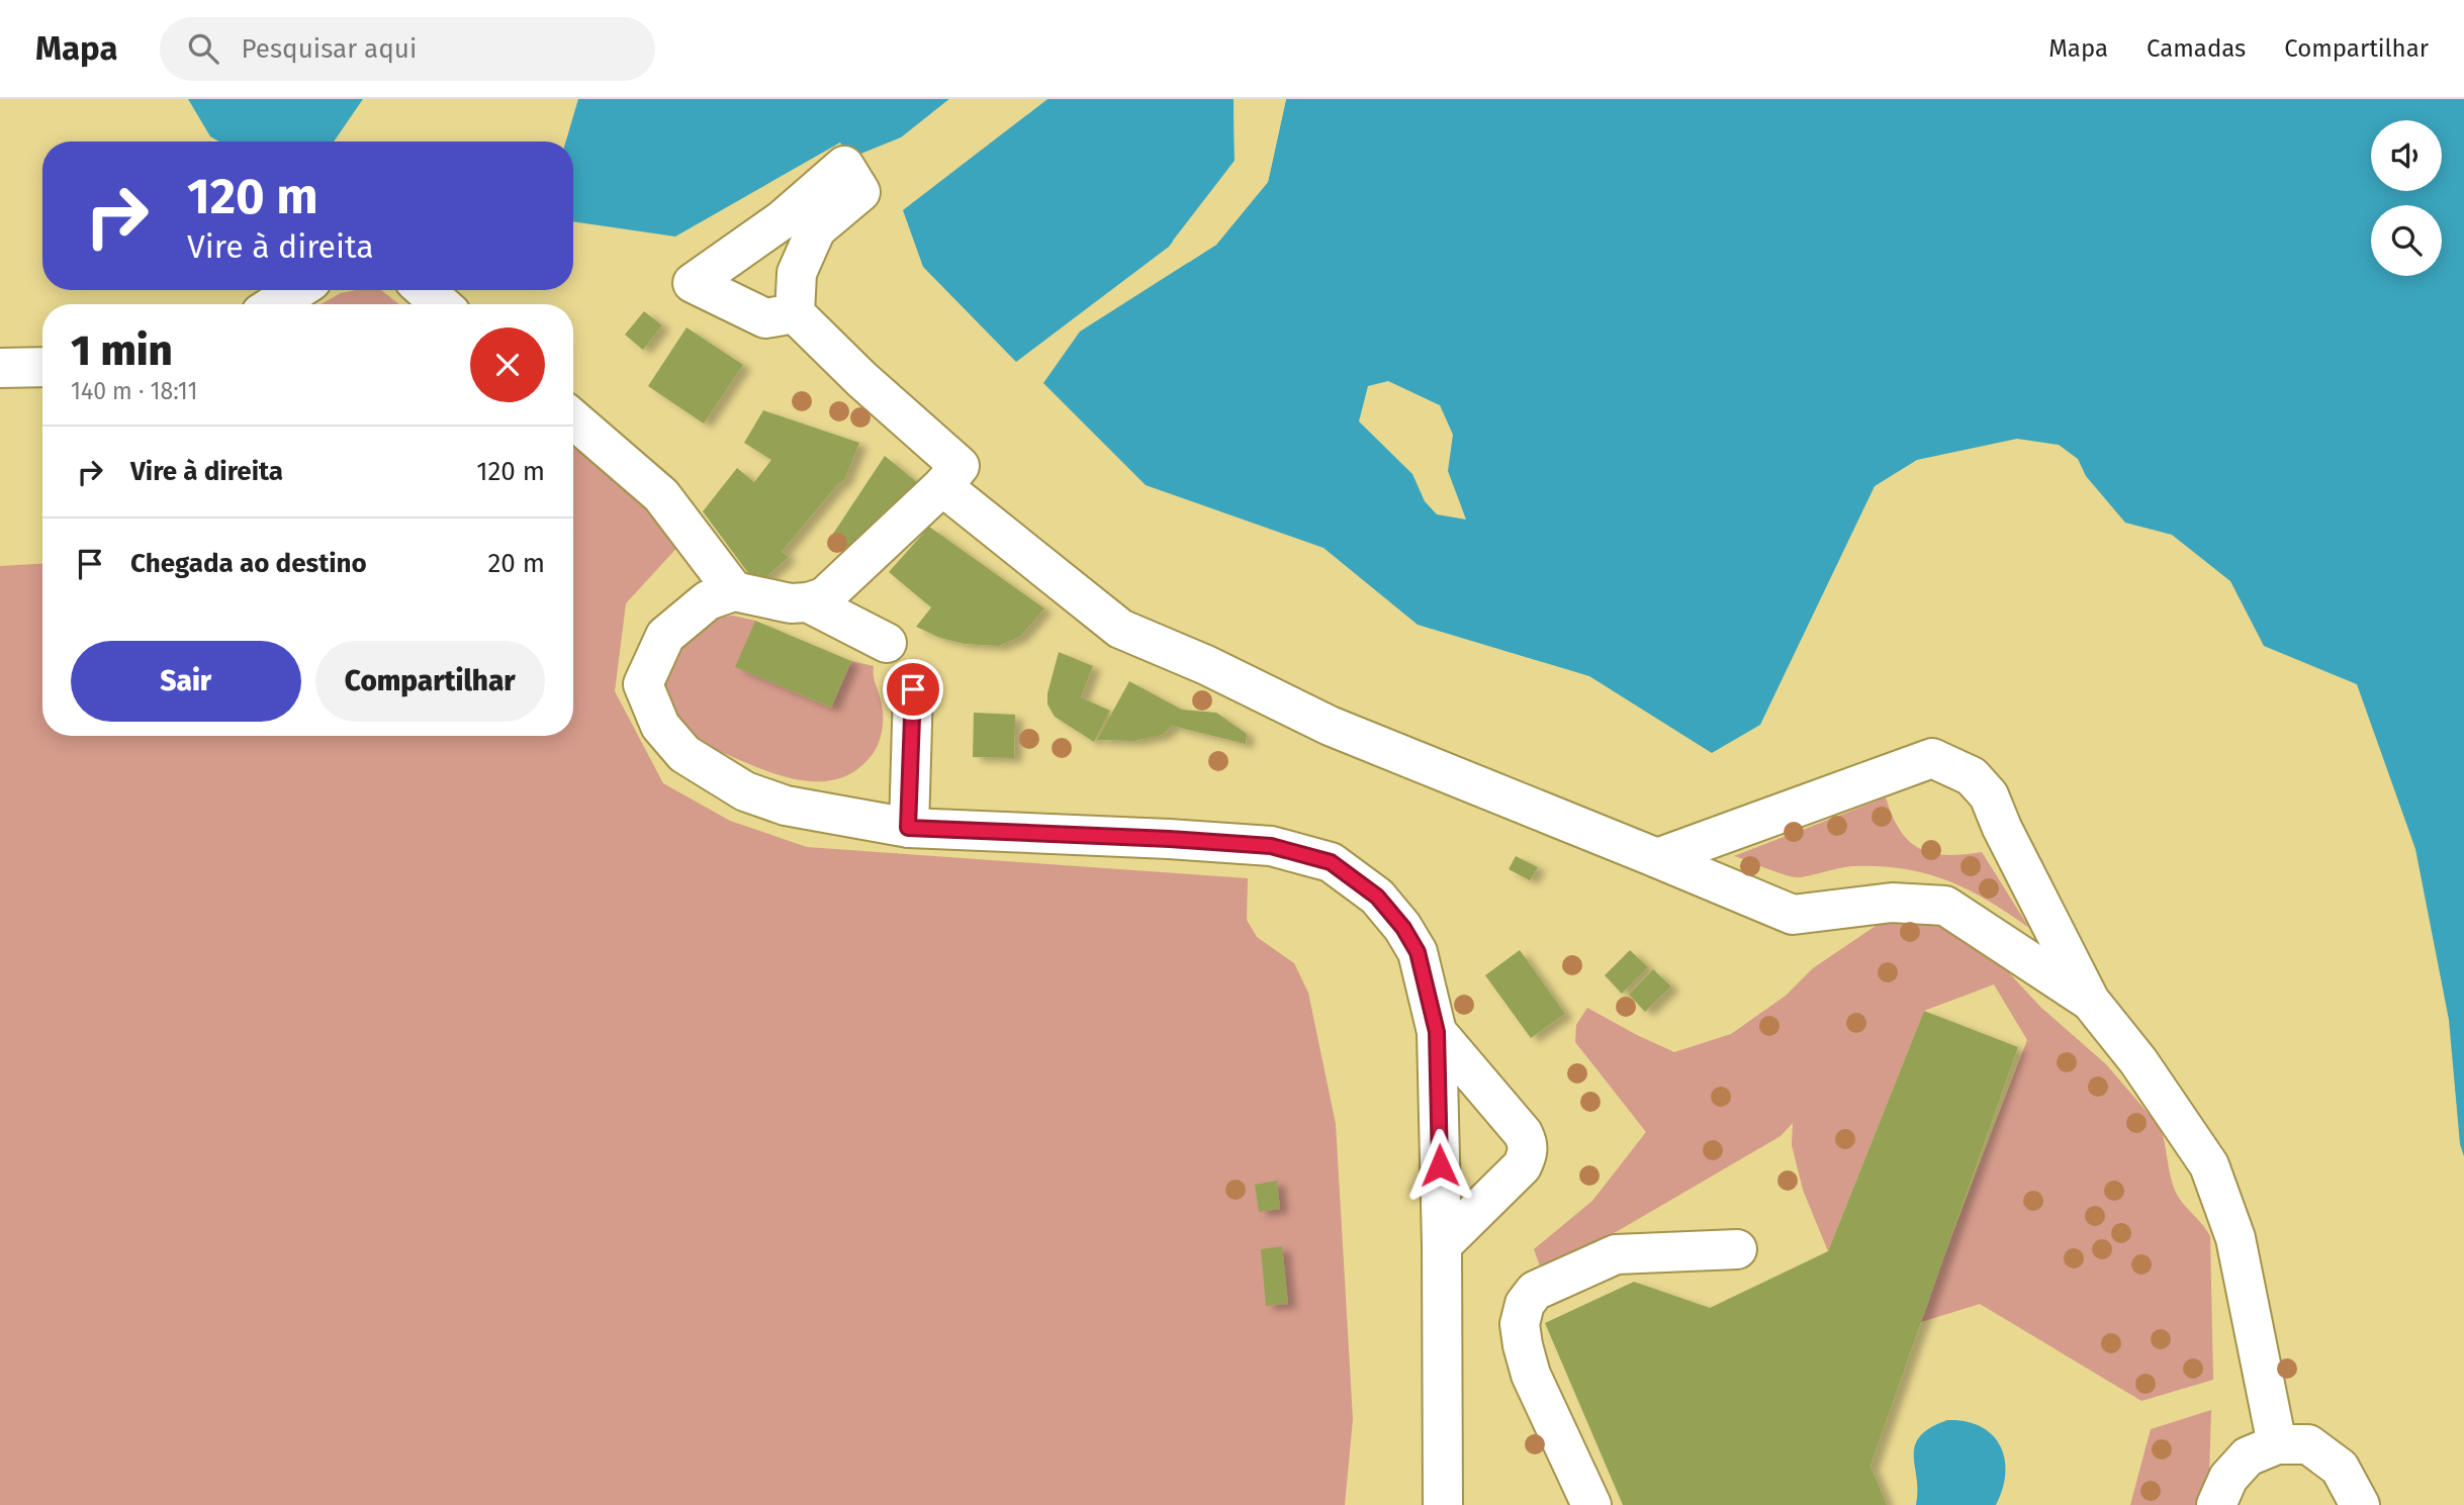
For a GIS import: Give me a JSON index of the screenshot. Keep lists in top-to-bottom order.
{
  "page": {
    "header": "Mapa",
    "search": "Pesquisar aqui",
    "nav": ["Mapa", "Camadas", "Compartilhar"],
    "turn": ["120 m", "Vire à direita"],
    "heading": ["1 min", "140 m · 18:11"],
    "list": [
      {
        "name": "Vire à direita",
        "value": "120 m"
      },
      {
        "name": "Chegada ao destino",
        "value": "20 m"
      }
    ],
    "buttons": ["Sair", "Compartilhar"]
  }
}
